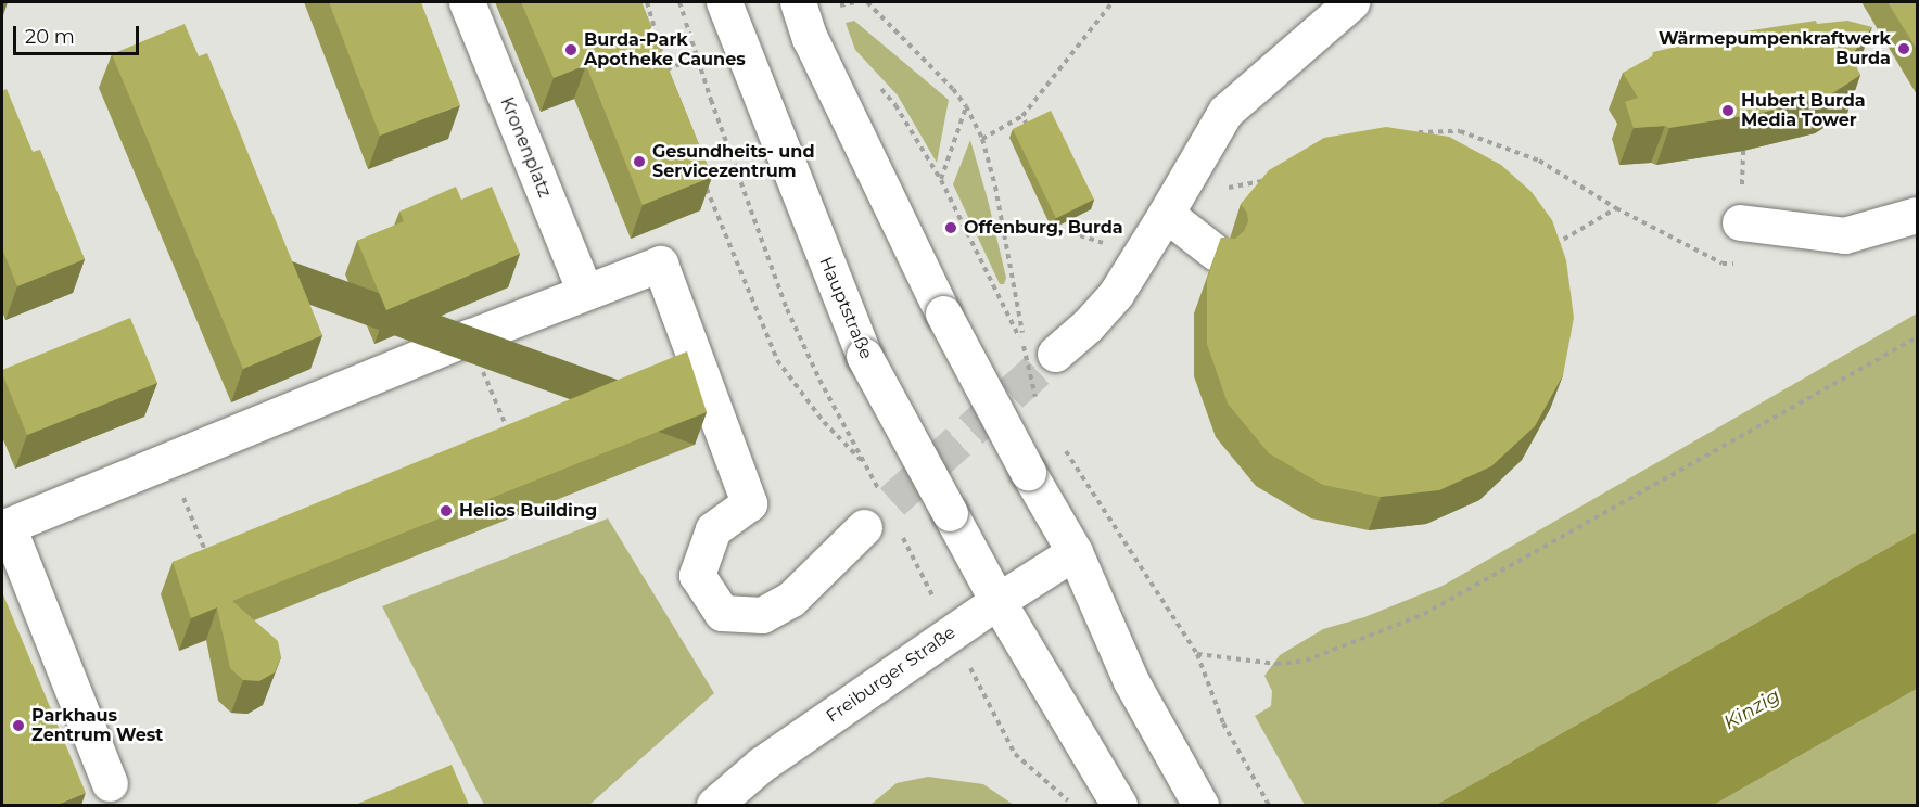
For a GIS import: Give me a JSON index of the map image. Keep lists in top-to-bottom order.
{
  "streets": {
    "main road": ["Kronenplatz", "Hauptstraße", "Freiburger Straße"]
  },
  "crossings": [
    ["Hauptstraße", "Freiburger Straße"]
  ],
  "water": ["Kinzig"],
  "places": [
    "Wärmepumpenkraftwerk Burda",
    "Burda-Park Apotheke Caunes",
    "Hubert Burda Media Tower",
    "Gesundheits- und Servicezentrum",
    "Offenburg, Burda",
    "Helios Building",
    "Parkhaus Zentrum West"
  ],
  "scale_bar": "20 m"
}
